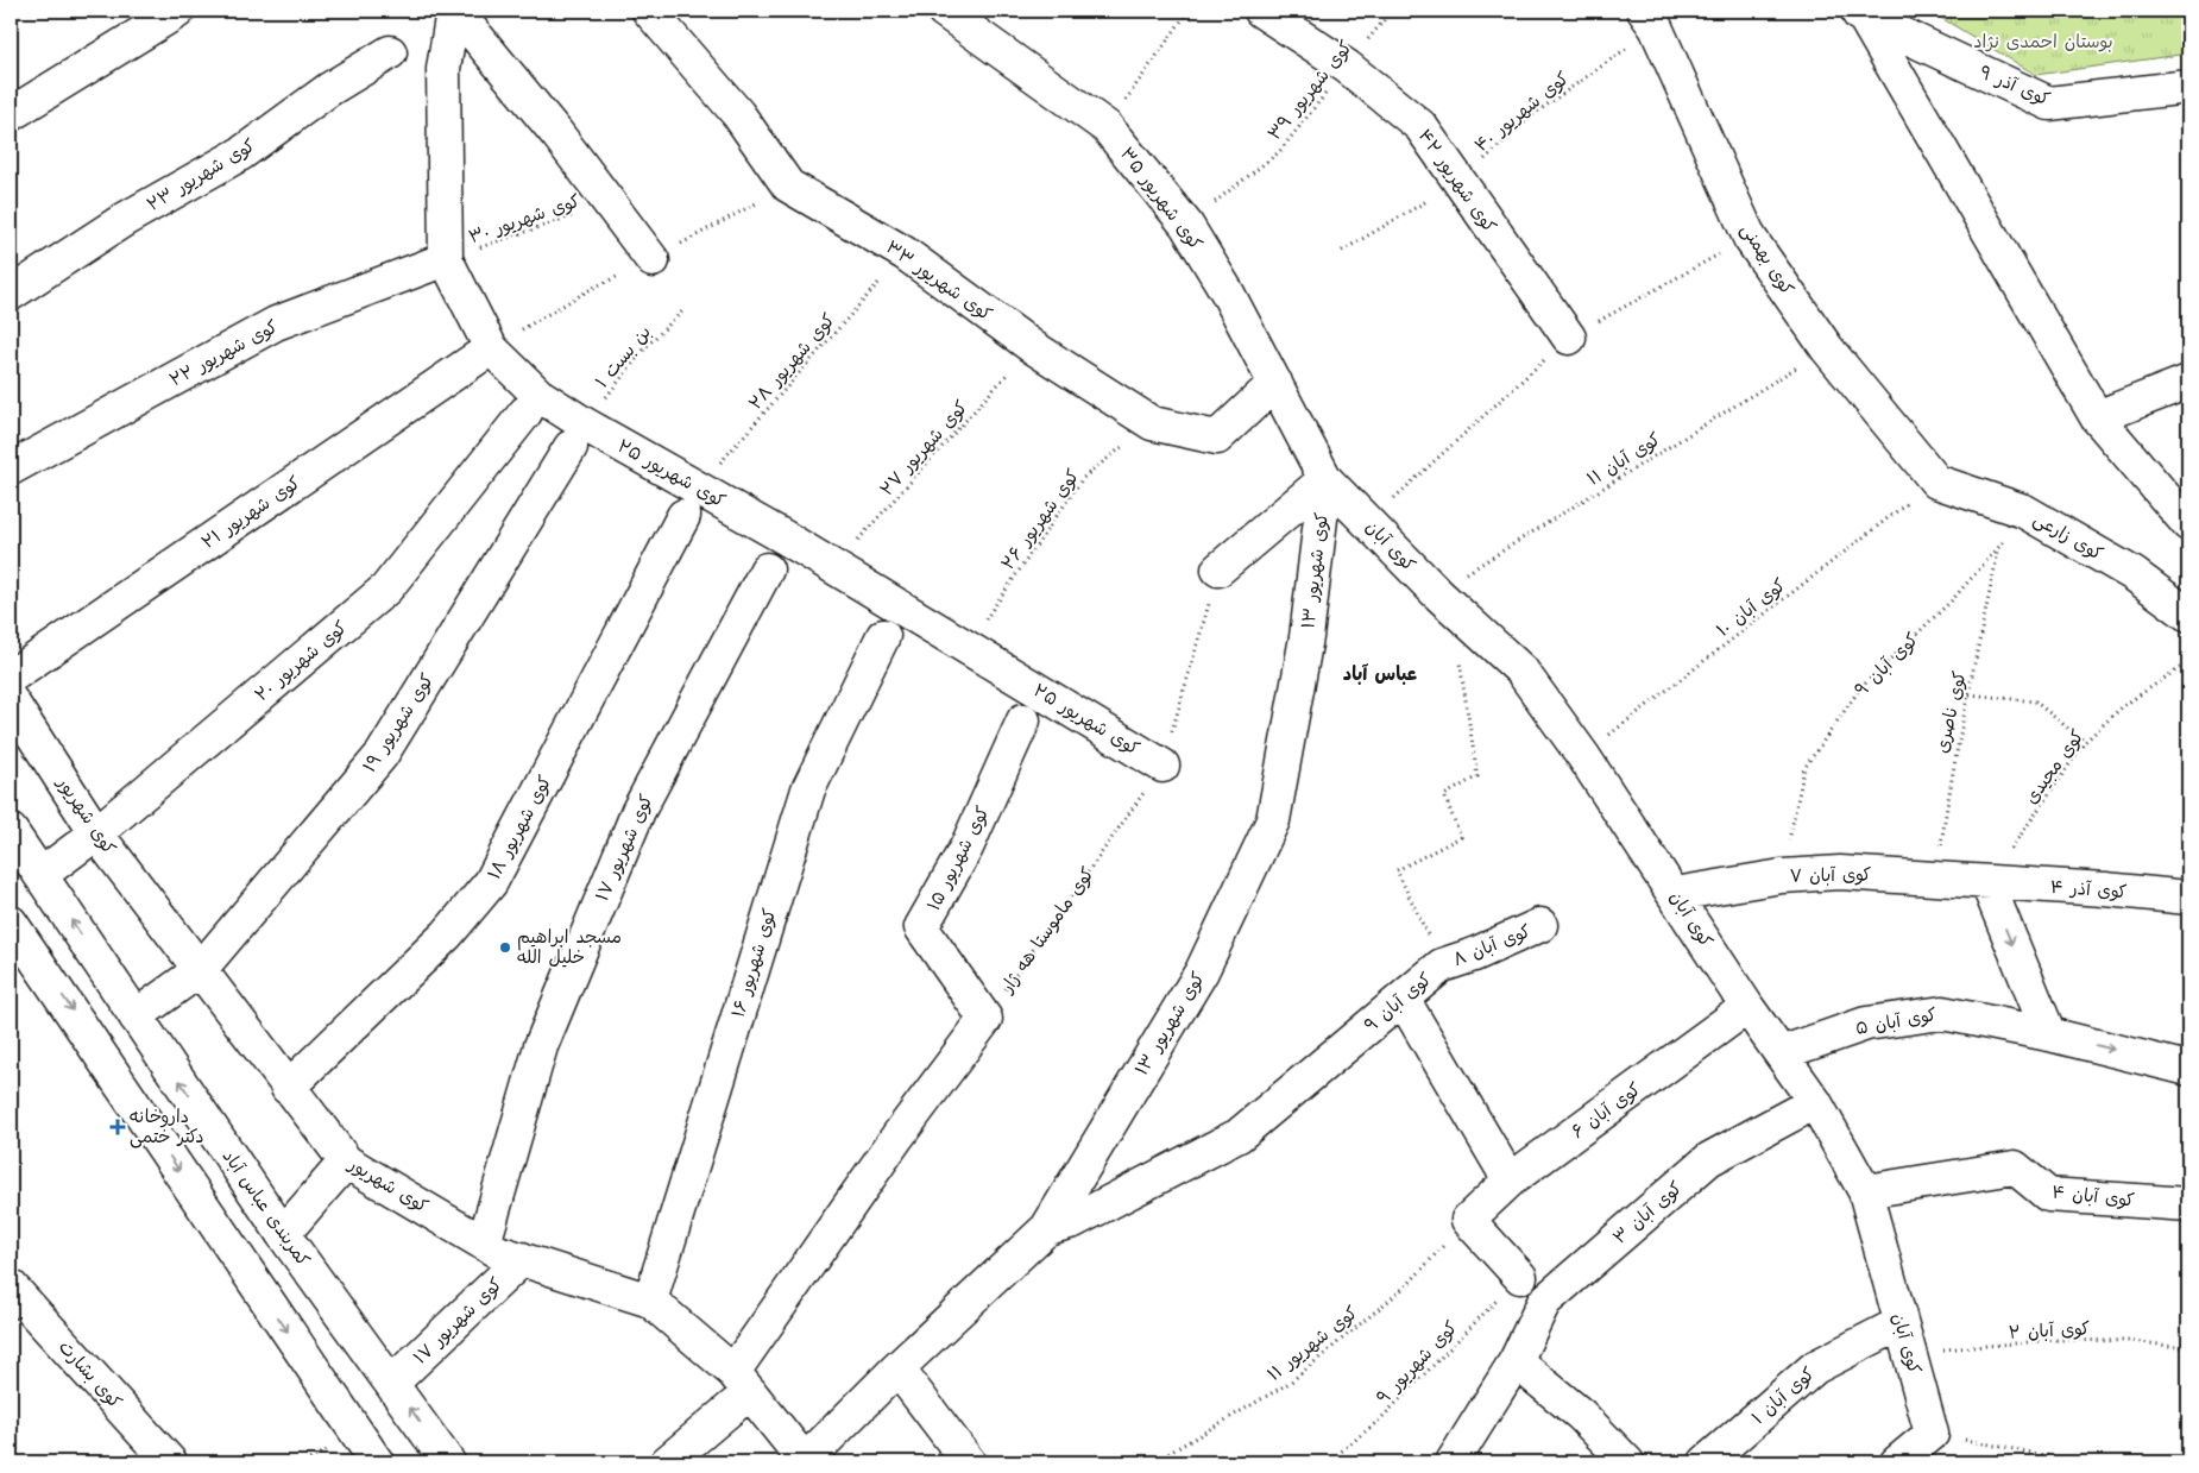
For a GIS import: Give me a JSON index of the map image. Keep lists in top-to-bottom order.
{
  "streets": {
    "street": [
      "کوی آذر ۹",
      "کوی شهریور ۲۳",
      "کوی شهریور ۴۲",
      "کوی شهریور ۳۵",
      "کوی بهمنی",
      "کوی شهریور ۳۳",
      "کوی شهریور ۲۲",
      "کوی شهریور ۲۵",
      "کوی شهریور ۲۱",
      "کوی زارعی",
      "کوی آبان",
      "کوی شهریور ۱۳",
      "کوی شهریور ۲۰",
      "کوی آبان ۹",
      "کوی شهریور ۱۹",
      "کوی شهریور",
      "کوی شهریور ۱۸",
      "کوی شهریور ۱۷",
      "کوی شهریور ۱۵",
      "کوی آبان ۷",
      "کوی آذر ۴",
      "کوی آبان ۸",
      "کوی شهریور ۱۶",
      "کوی آبان ۵",
      "کوی آبان ۶",
      "کوی آبان ۴",
      "کمربندی عباس آباد",
      "کوی آبان ۳",
      "کوی بشارت",
      "کوی آبان ۱"
    ],
    "path": [
      "کوی شهریور ۳۹",
      "کوی شهریور ۴۰",
      "کوی شهریور ۳۰",
      "بن بست ۱",
      "کوی شهریور ۲۸",
      "کوی شهریور ۲۷",
      "کوی آبان ۱۱",
      "کوی شهریور ۲۶",
      "کوی آبان ۱۰",
      "کوی ناصری",
      "کوی مجیدی",
      "کوی ماموستا هه ژار",
      "کوی آبان ۲",
      "کوی شهریور ۱۱",
      "کوی شهریور ۹"
    ]
  },
  "crossings": [
    ["کوی شهریور ۳۹", "کوی شهریور ۴۲"],
    ["کوی شهریور ۳۹", "کوی شهریور ۳۵"],
    ["کوی شهریور ۴۰", "کوی شهریور ۴۲"],
    ["کوی شهریور ۴۰", "کوی بهمنی"],
    ["کوی شهریور ۳۵", "کوی شهریور ۳۳"],
    ["کوی شهریور ۳۵", "کوی آبان"],
    ["کوی شهریور ۳۵", "کوی شهریور ۱۳"],
    ["کوی شهریور ۳۰", "کوی شهریور ۲۲"],
    ["کوی شهریور ۳۰", "کوی شهریور ۲۵"],
    ["کوی بهمنی", "کوی آبان ۱۱"],
    ["کوی بهمنی", "کوی زارعی"],
    ["کوی بهمنی", "کوی آبان ۱۰"],
    ["کوی شهریور ۳۳", "کوی شهریور ۲۸"],
    ["کوی شهریور ۳۳", "کوی شهریور ۲۷"],
    ["کوی شهریور ۳۳", "کوی شهریور ۲۶"],
    ["کوی شهریور ۲۲", "کوی شهریور ۲۵"],
    ["بن بست ۱", "کوی شهریور ۲۵"],
    ["بن بست ۱", "کوی شهریور ۱۹"],
    ["کوی شهریور ۲۸", "کوی شهریور ۲۵"],
    ["کوی شهریور ۲۷", "کوی شهریور ۲۵"],
    ["کوی آبان ۱۱", "کوی آبان"],
    ["کوی آبان ۱۱", "کوی آبان ۹"],
    ["کوی شهریور ۲۵", "کوی شهریور ۲۱"],
    ["کوی شهریور ۲۵", "کوی شهریور ۲۶"],
    ["کوی شهریور ۲۵", "کوی شهریور ۱۹"],
    ["کوی شهریور ۲۵", "کوی ماموستا هه ژار"],
    ["کوی زارعی", "کوی آبان ۱۰"],
    ["کوی زارعی", "کوی آبان ۹"],
    ["کوی آبان", "کوی شهریور ۱۳"],
    ["کوی آبان", "کوی آبان ۱۰"],
    ["کوی آبان", "کوی آبان ۹"],
    ["کوی آبان", "کوی آبان ۷"],
    ["کوی آبان", "کوی آبان ۵"],
    ["کوی آبان", "کوی آبان ۶"],
    ["کوی آبان", "کوی آبان ۴"],
    ["کوی آبان", "کوی آبان ۳"],
    ["کوی آبان", "کوی آبان ۲"],
    ["کوی آبان", "کوی آبان ۱"],
    ["کوی شهریور ۱۳", "کوی آبان ۹"],
    ["کوی شهریور ۱۳", "کوی شهریور"],
    ["کوی شهریور ۲۰", "کوی شهریور"],
    ["کوی شهریور ۲۰", "کمربندی عباس آباد"],
    ["کوی آبان ۹", "کوی ناصری"],
    ["کوی آبان ۹", "کوی آبان ۷"],
    ["کوی آبان ۹", "کوی آبان ۸"],
    ["کوی ناصری", "کوی آبان ۷"],
    ["کوی شهریور ۱۹", "کوی شهریور"],
    ["کوی شهریور ۱۹", "کمربندی عباس آباد"],
    ["کوی مجیدی", "کوی آبان ۷"],
    ["کوی مجیدی", "کوی آذر ۴"],
    ["کوی شهریور", "کوی شهریور ۱۸"],
    ["کوی شهریور", "کوی شهریور ۱۷"],
    ["کوی شهریور", "کوی شهریور ۱۶"],
    ["کوی شهریور ۱۷", "کمربندی عباس آباد"],
    ["کوی شهریور ۱۵", "کوی ماموستا هه ژار"],
    ["کوی آبان ۷", "کوی آذر ۴"],
    ["کوی آبان ۶", "کوی شهریور ۱۱"],
    ["کوی آبان ۲", "کوی آبان ۱"]
  ],
  "districts": ["عباس آباد"],
  "parks": ["بوستان احمدی نژاد"],
  "places": {
    "other": ["مسجد ابراهیم خلیل الله"],
    "health": ["داروخانه دکتر ختمی"]
  }
}
